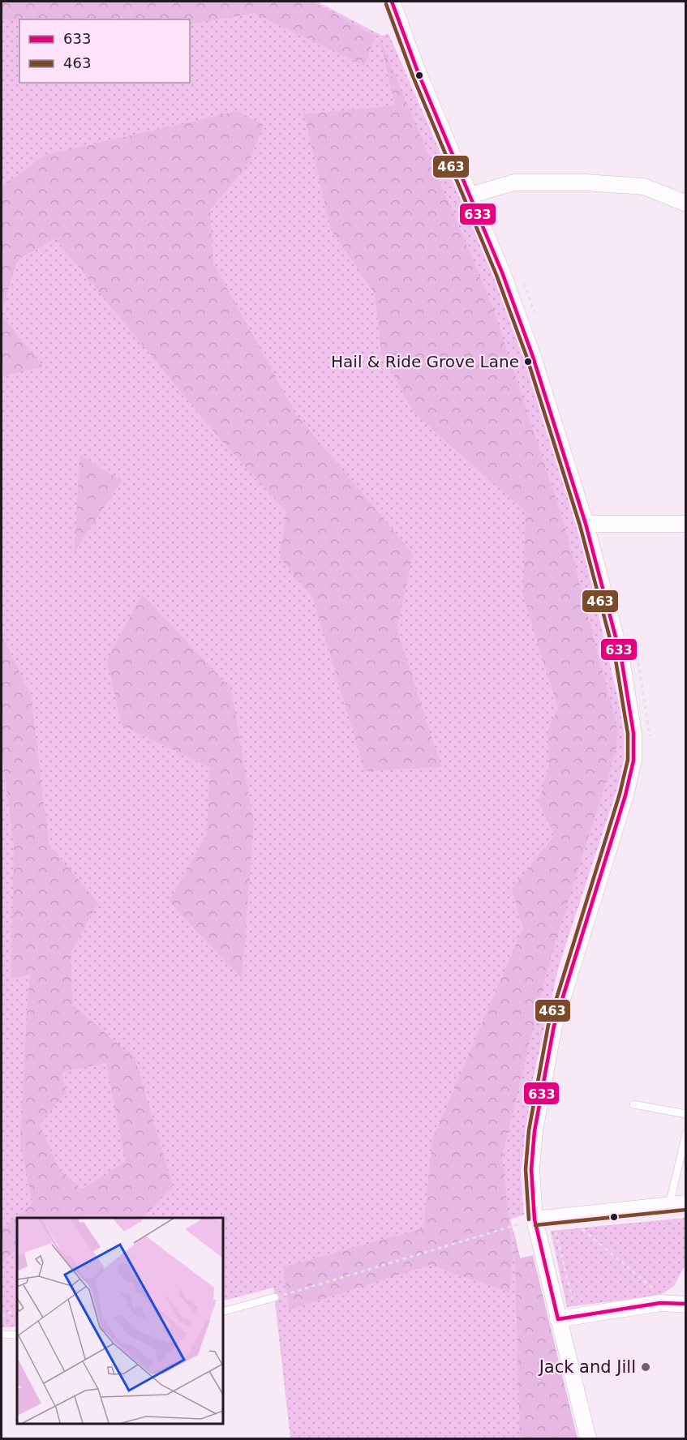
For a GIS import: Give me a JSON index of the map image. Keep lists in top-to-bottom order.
{
  "places": ["Hail & Ride Grove Lane", "Jack and Jill"],
  "lines": ["transit line 633", "transit line 463"],
  "legend": ["633", "463"]
}
